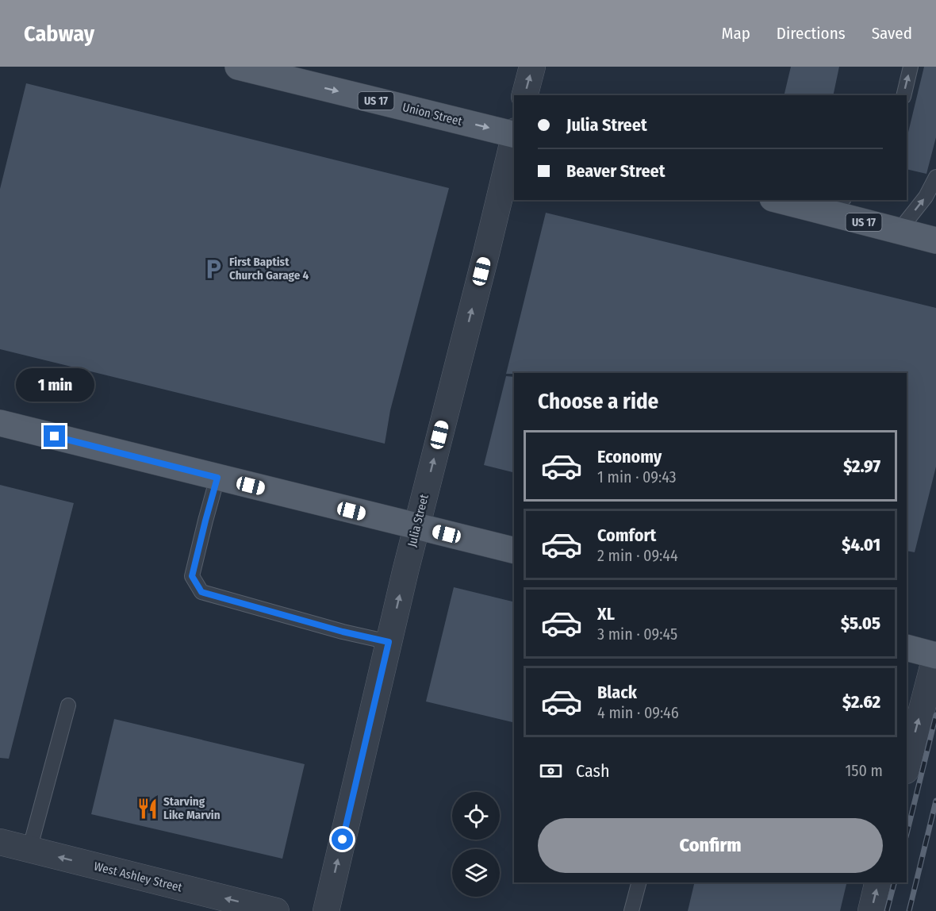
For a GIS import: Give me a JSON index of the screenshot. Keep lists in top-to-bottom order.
{
  "streets": {
    "main road": ["US 17", "Union Street"],
    "street": ["Julia Street", "West Ashley Street"]
  },
  "one_way": ["Union Street", "Julia Street", "West Ashley Street"],
  "places": {
    "parking": ["First Baptist Church Garage 4"],
    "restaurant": ["Starving Like Marvin"]
  },
  "page": {
    "header": "Cabway",
    "nav": ["Map", "Directions", "Saved"],
    "banner": ["Julia Street", "Beaver Street"],
    "bubble": "1 min",
    "heading": "Choose a ride",
    "list": [
      {
        "name": "Economy",
        "note": "1 min · 09:43",
        "value": "$2.97"
      },
      {
        "name": "Comfort",
        "note": "2 min · 09:44",
        "value": "$4.01"
      },
      {
        "name": "XL",
        "note": "3 min · 09:45",
        "value": "$5.05"
      },
      {
        "name": "Black",
        "note": "4 min · 09:46",
        "value": "$2.62"
      }
    ],
    "pay": ["Cash", "150 m"],
    "buttons": "Confirm"
  }
}
